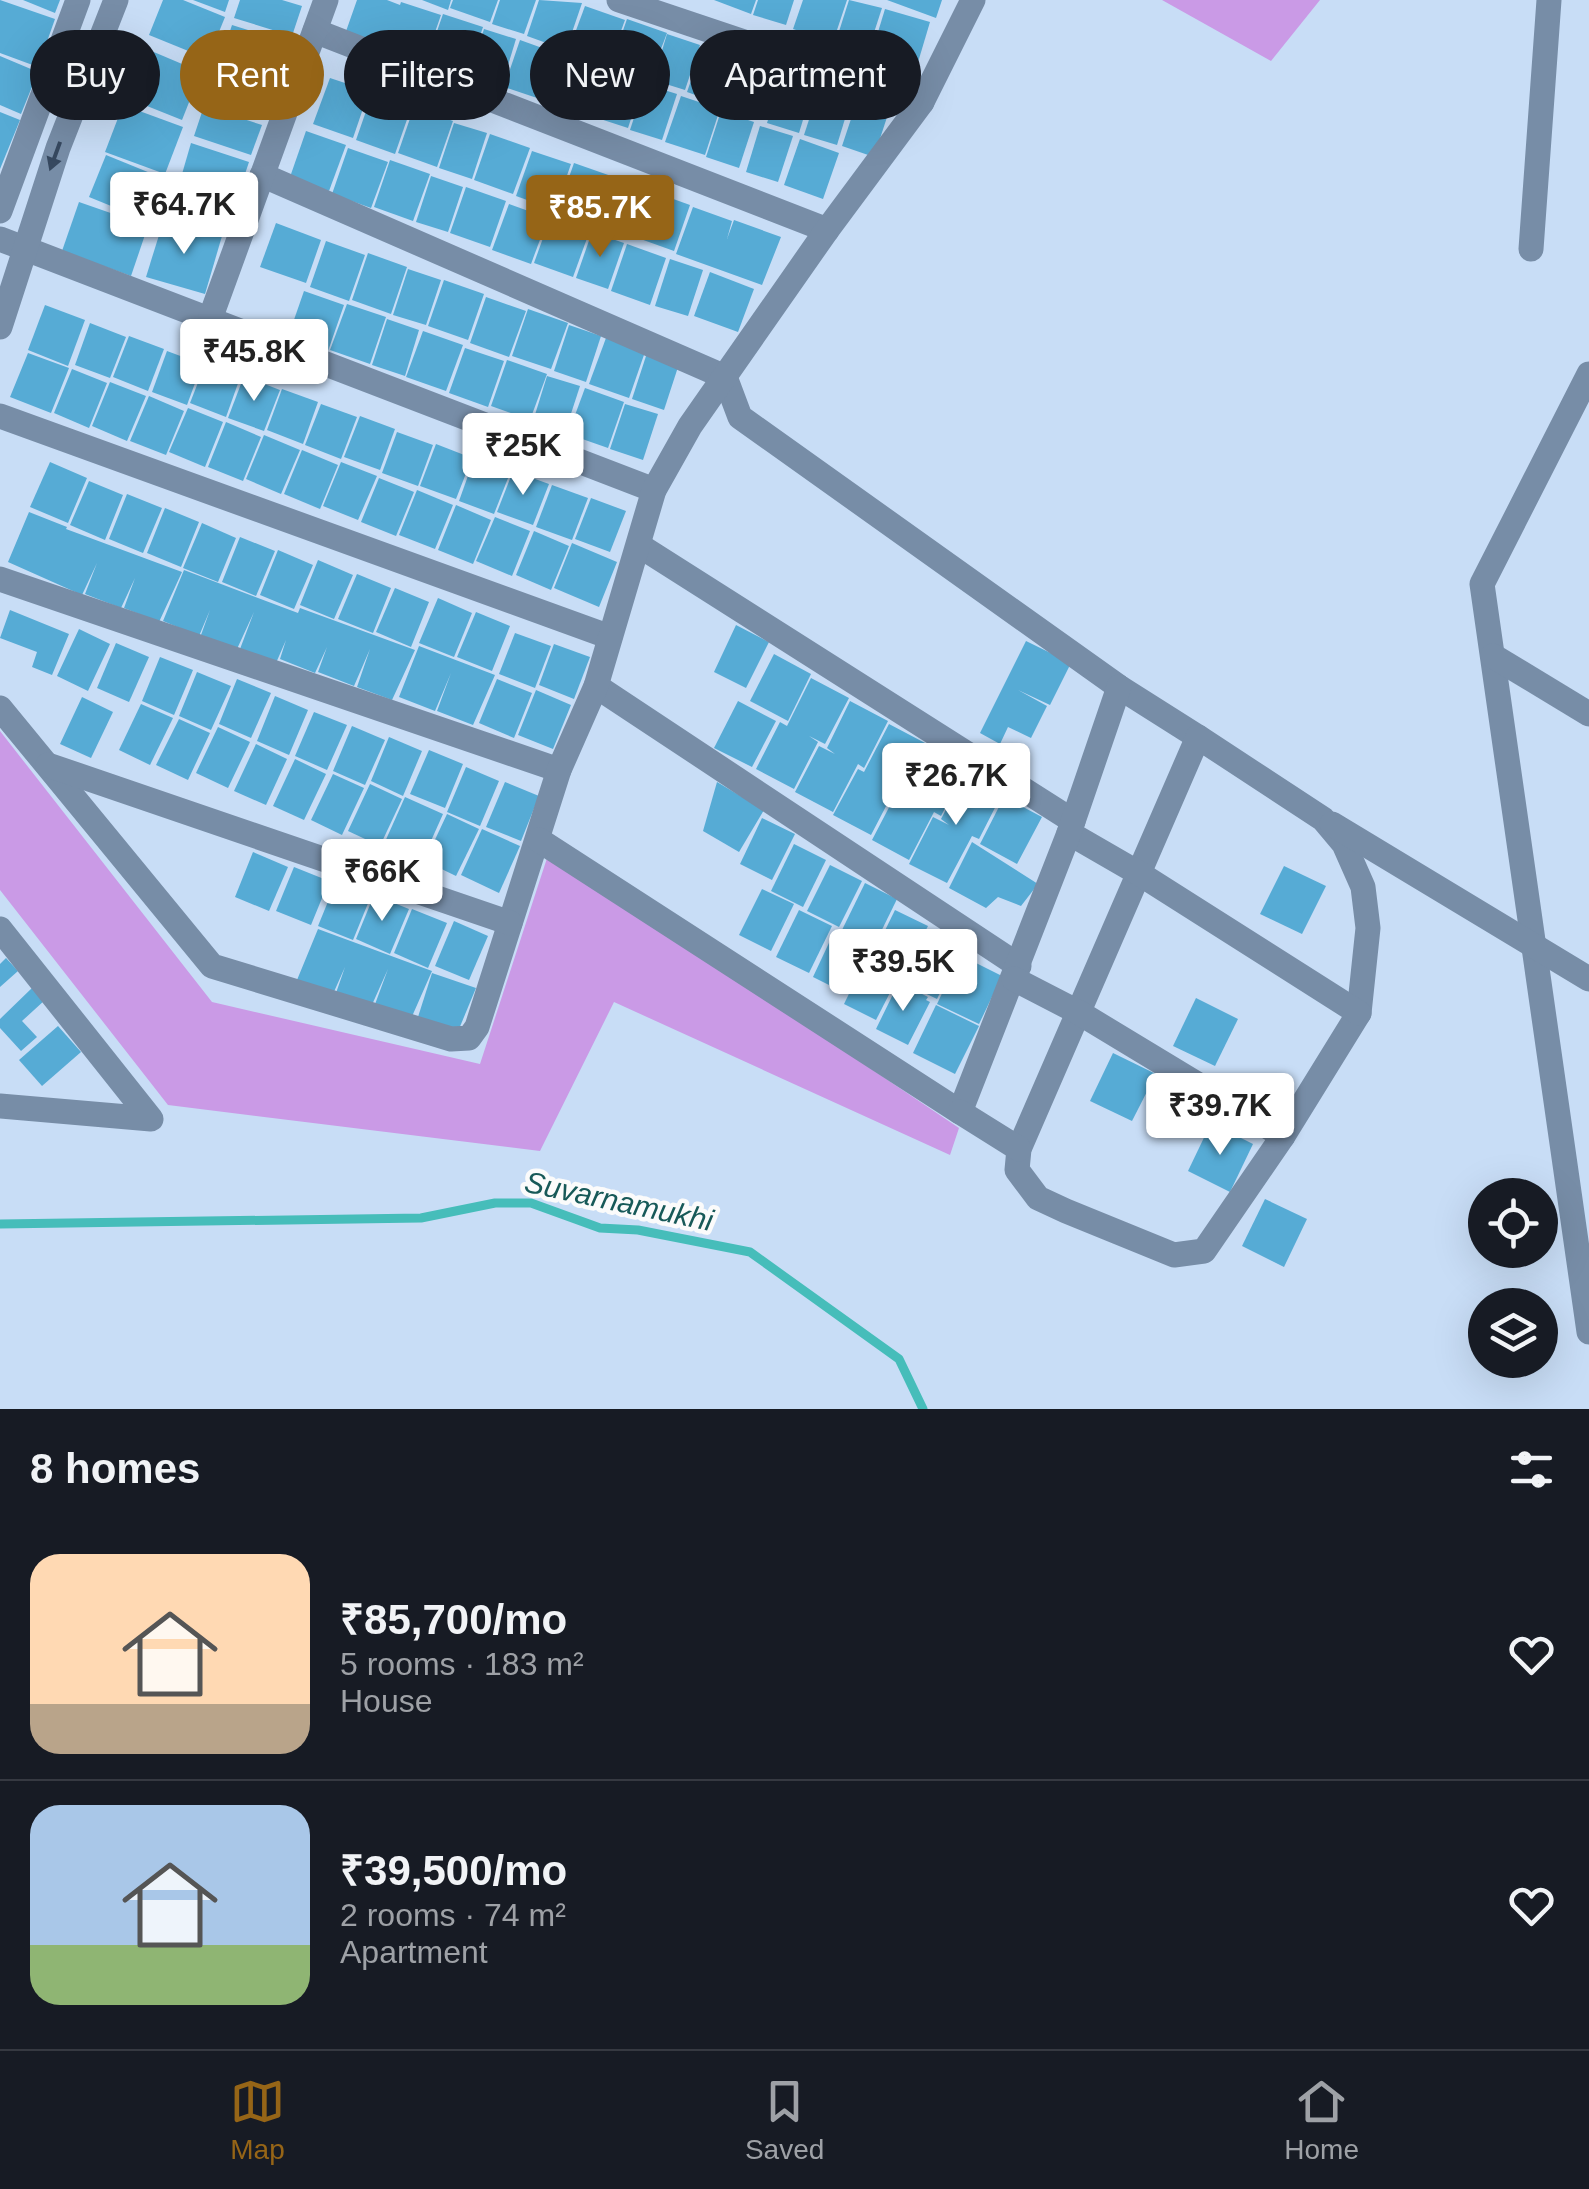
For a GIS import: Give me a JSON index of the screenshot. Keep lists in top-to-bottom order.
{
  "water": ["Suvarnamukhi"],
  "page": {
    "chip": [
      "Buy",
      "Rent",
      "Filters",
      "New",
      "Apartment"
    ],
    "price": [
      "₹64.7K",
      "₹85.7K",
      "₹45.8K",
      "₹25K",
      "₹26.7K",
      "₹66K",
      "₹39.5K",
      "₹39.7K"
    ],
    "heading": "8 homes",
    "list": [
      {
        "name": "₹85,700/mo",
        "note": "5 rooms · 183 m² · House"
      },
      {
        "name": "₹39,500/mo",
        "note": "2 rooms · 74 m² · Apartment"
      }
    ],
    "tabs": ["Map", "Saved", "Home"]
  }
}
